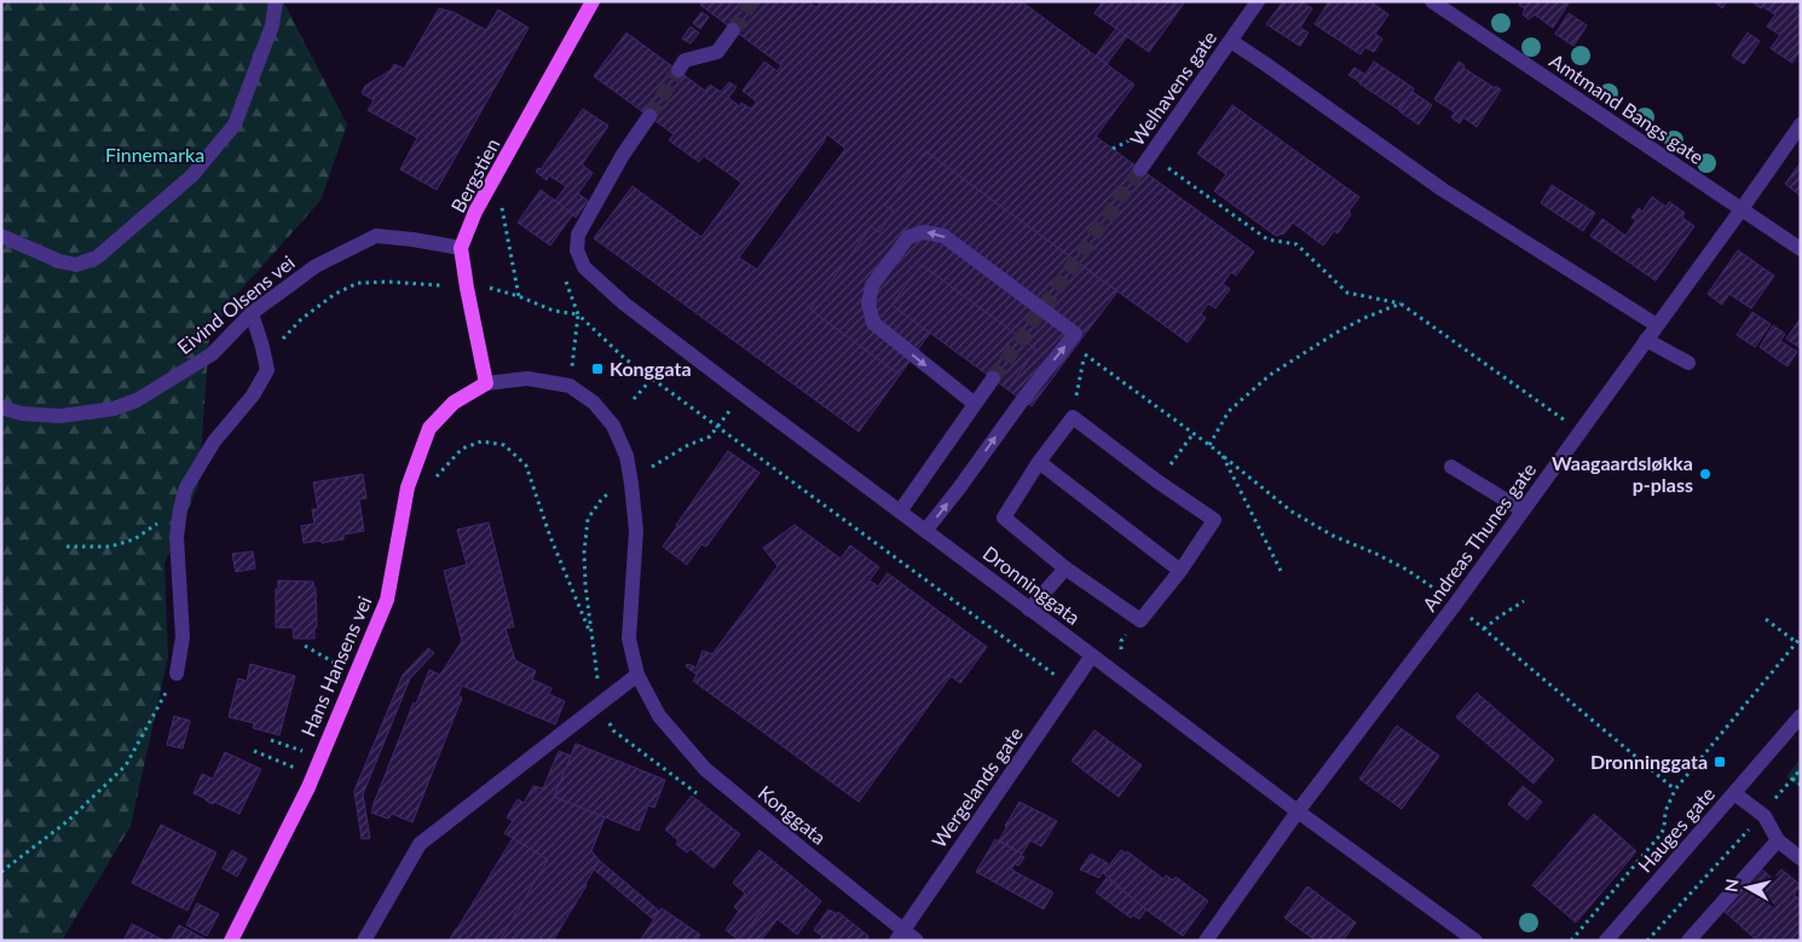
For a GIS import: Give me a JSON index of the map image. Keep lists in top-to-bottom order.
{
  "streets": {
    "main road": ["Bergstien", "Hans Hansens vei"],
    "street": [
      "Welhavens gate",
      "Amtmand Bangs gate",
      "Eivind Olsens vei",
      "Andreas Thunes gate",
      "Dronninggata",
      "Wergelands gate",
      "Konggata",
      "Hauges gate"
    ]
  },
  "crossings": [
    ["Amtmand Bangs gate", "Andreas Thunes gate"],
    ["Bergstien", "Eivind Olsens vei"],
    ["Andreas Thunes gate", "Dronninggata"],
    ["Dronninggata", "Wergelands gate"],
    ["Hans Hansens vei", "Konggata"],
    ["Wergelands gate", "Konggata"]
  ],
  "parks": ["Finnemarka"],
  "places": {
    "transit": ["Konggata", "Dronninggata"],
    "other": ["Waagaardsløkka p-plass"]
  },
  "north": "left"
}
